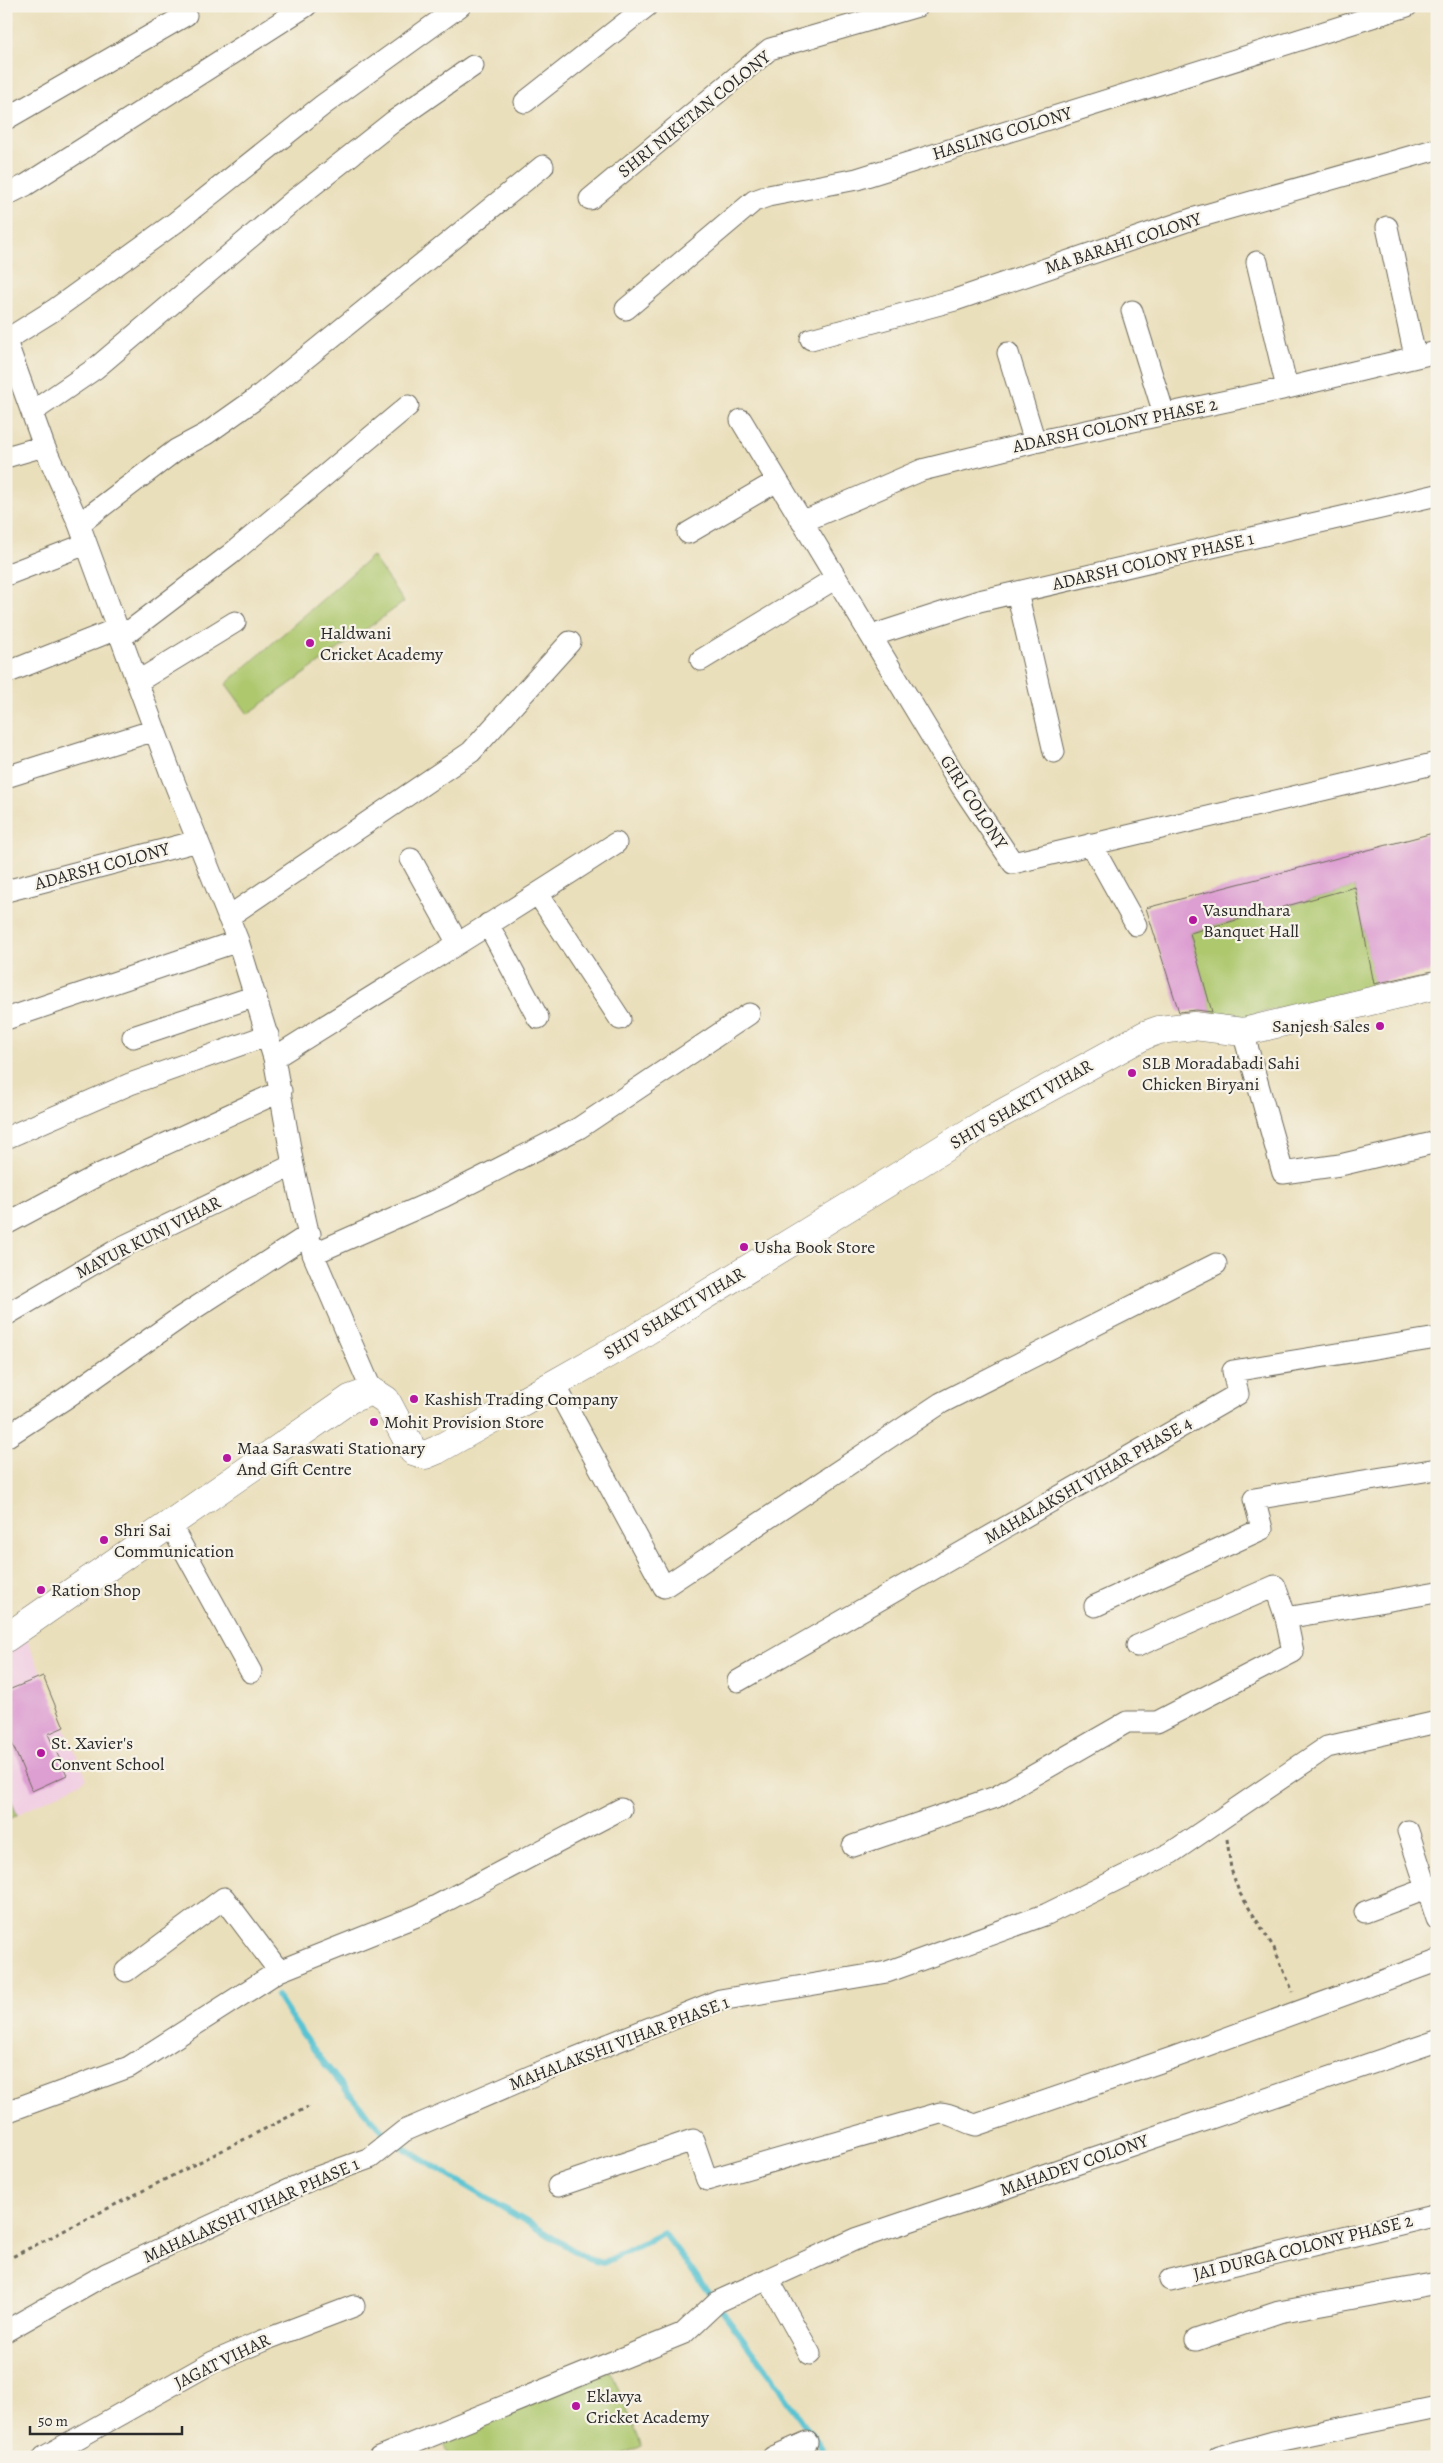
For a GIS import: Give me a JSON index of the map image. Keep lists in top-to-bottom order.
{
  "streets": {
    "street": [
      "SHRI NIKETAN COLONY",
      "HASLING COLONY",
      "MA BARAHI COLONY",
      "ADARSH COLONY PHASE 2",
      "ADARSH COLONY PHASE 1",
      "GIRI COLONY",
      "ADARSH COLONY",
      "SHIV SHAKTI VIHAR",
      "MAYUR KUNJ VIHAR",
      "MAHALAKSHI VIHAR PHASE 4",
      "MAHALAKSHI VIHAR PHASE 1",
      "MAHADEV COLONY",
      "JAI DURGA COLONY PHASE 2",
      "JAGAT VIHAR"
    ]
  },
  "crossings": [
    ["ADARSH COLONY PHASE 2", "GIRI COLONY"],
    ["ADARSH COLONY PHASE 1", "GIRI COLONY"]
  ],
  "places": [
    "Haldwani Cricket Academy",
    "Vasundhara Banquet Hall",
    "Sanjesh Sales",
    "SLB Moradabadi Sahi Chicken Biryani",
    "Usha Book Store",
    "Kashish Trading Company",
    "Mohit Provision Store",
    "Maa Saraswati Stationary And Gift Centre",
    "Shri Sai Communication",
    "Ration Shop",
    "St. Xavier's Convent School",
    "Eklavya Cricket Academy"
  ],
  "scale_bar": "50 m"
}
